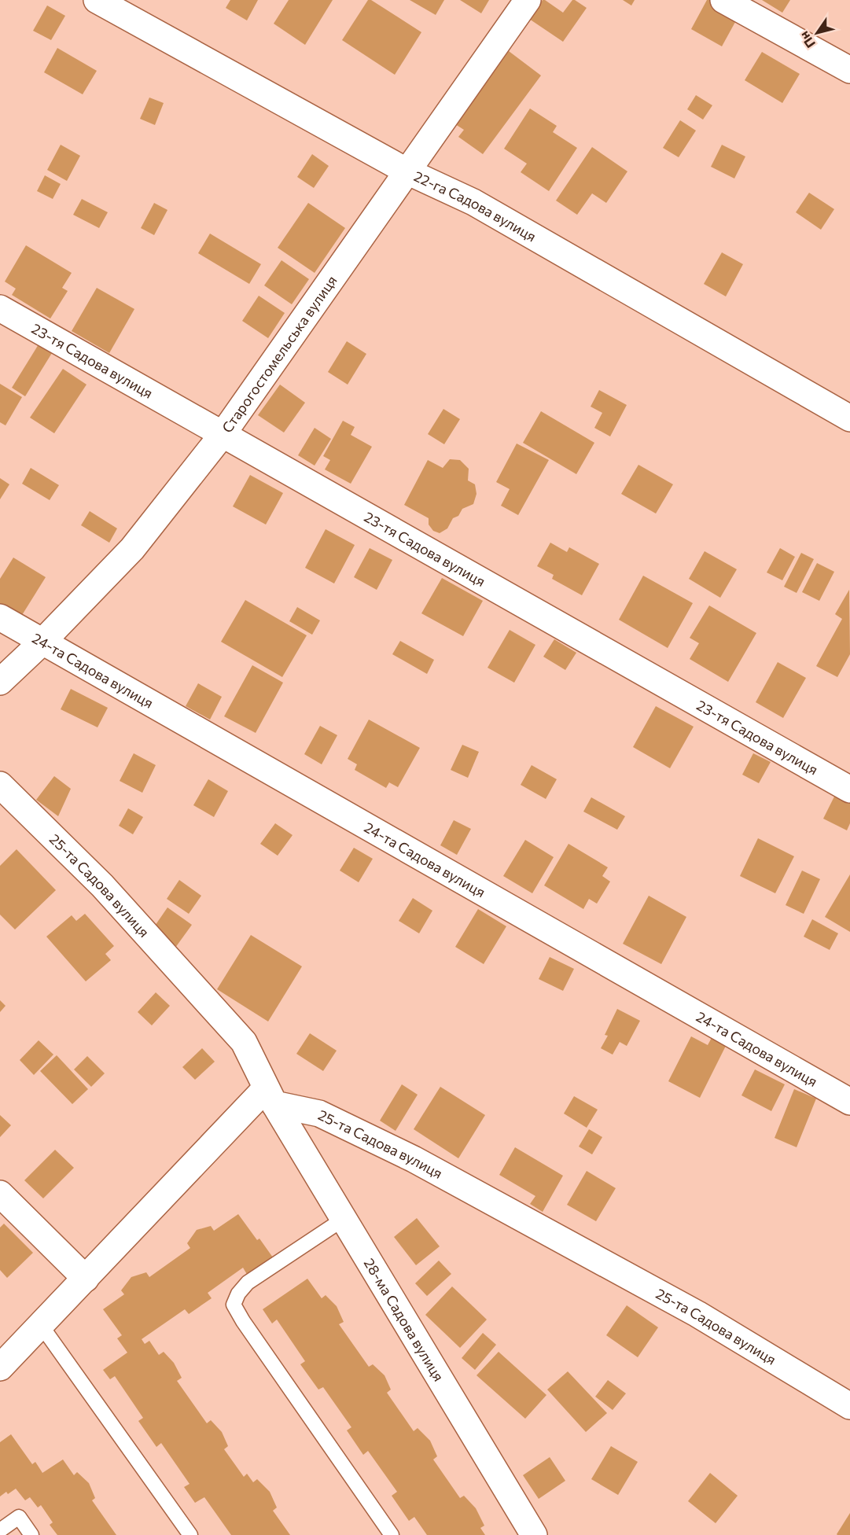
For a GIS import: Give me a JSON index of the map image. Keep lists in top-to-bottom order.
{
  "streets": {
    "street": [
      "22-га Садова вулиця",
      "Старогостомельська вулиця",
      "23-тя Садова вулиця",
      "24-та Садова вулиця",
      "25-та Садова вулиця",
      "28-ма Садова вулиця"
    ]
  },
  "crossings": [
    ["22-га Садова вулиця", "Старогостомельська вулиця"],
    ["Старогостомельська вулиця", "23-тя Садова вулиця"],
    ["Старогостомельська вулиця", "24-та Садова вулиця"],
    ["25-та Садова вулиця", "28-ма Садова вулиця"]
  ],
  "north": "bottom left"
}
